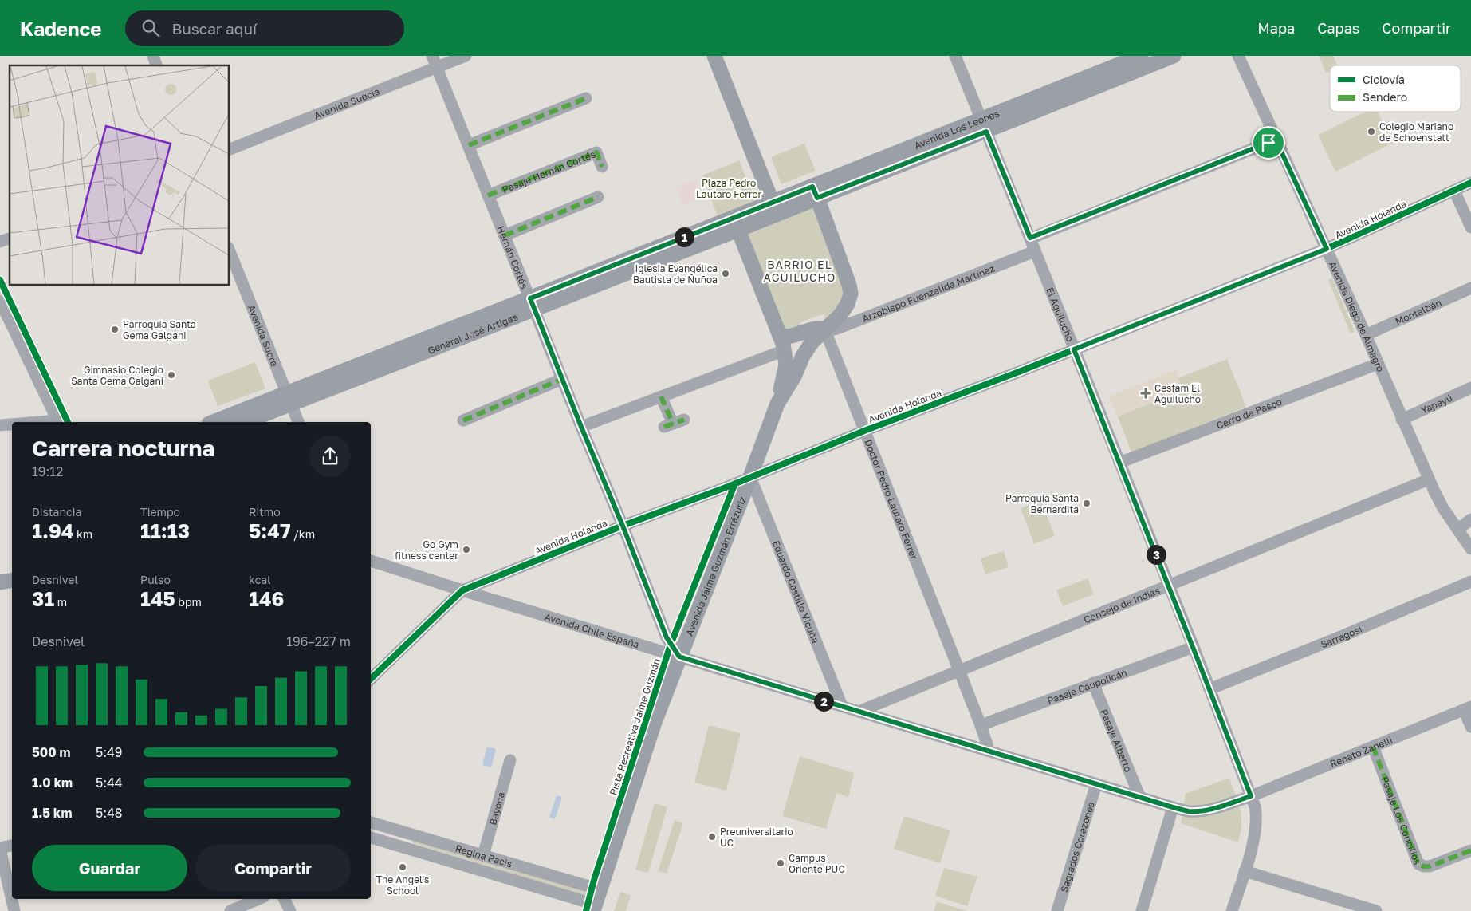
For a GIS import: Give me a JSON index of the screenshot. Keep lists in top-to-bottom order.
{
  "streets": {
    "main road": ["Avenida Los Leones", "General José Artigas", "Avenida Jaime Guzmán Errázuriz"],
    "street": [
      "Avenida Suecia",
      "Pasaje Hernán Cortés",
      "Avenida Holanda",
      "Hernán Cortés",
      "Arzobispo Fuenzalida Martínez",
      "Montalbán",
      "El Aguilucho",
      "Avenida Diego de Almagro",
      "Avenida Sucre",
      "Yapeyú",
      "Cerro de Pasco",
      "Doctor Pedro Lautaro Ferrer",
      "Eduardo Castillo Vicuña",
      "Consejo de Indias",
      "Avenida Chile España",
      "Sarragosi",
      "Pasaje Caupolicán",
      "Pasaje Alberto",
      "Renato Zanelli",
      "Bayona",
      "Pasaje Los Concilios",
      "Sagrados Corazones",
      "Regina Pacis"
    ],
    "cycle path": ["Pista Recreativa Jaime Guzmán"]
  },
  "crossings": [
    ["Avenida Suecia", "Hernán Cortés"],
    ["Avenida Los Leones", "El Aguilucho"],
    ["Avenida Los Leones", "General José Artigas"],
    ["Pasaje Hernán Cortés", "Hernán Cortés"],
    ["Avenida Holanda", "Hernán Cortés"],
    ["Avenida Holanda", "El Aguilucho"],
    ["Avenida Holanda", "Avenida Diego de Almagro"],
    ["Avenida Holanda", "Doctor Pedro Lautaro Ferrer"],
    ["Avenida Holanda", "Avenida Jaime Guzmán Errázuriz"],
    ["Avenida Holanda", "Eduardo Castillo Vicuña"],
    ["Avenida Holanda", "Avenida Chile España"],
    ["Hernán Cortés", "General José Artigas"],
    ["Hernán Cortés", "Avenida Jaime Guzmán Errázuriz"],
    ["Hernán Cortés", "Avenida Chile España"],
    ["Arzobispo Fuenzalida Martínez", "El Aguilucho"],
    ["Arzobispo Fuenzalida Martínez", "Doctor Pedro Lautaro Ferrer"],
    ["Arzobispo Fuenzalida Martínez", "Avenida Jaime Guzmán Errázuriz"],
    ["Montalbán", "Avenida Diego de Almagro"],
    ["El Aguilucho", "Cerro de Pasco"],
    ["El Aguilucho", "Consejo de Indias"],
    ["El Aguilucho", "Avenida Chile España"],
    ["El Aguilucho", "Sarragosi"],
    ["El Aguilucho", "Pasaje Caupolicán"],
    ["El Aguilucho", "Renato Zanelli"],
    ["Avenida Diego de Almagro", "Yapeyú"],
    ["Avenida Diego de Almagro", "Cerro de Pasco"],
    ["Avenida Diego de Almagro", "Consejo de Indias"],
    ["General José Artigas", "Avenida Sucre"],
    ["Doctor Pedro Lautaro Ferrer", "Avenida Jaime Guzmán Errázuriz"],
    ["Doctor Pedro Lautaro Ferrer", "Consejo de Indias"],
    ["Doctor Pedro Lautaro Ferrer", "Avenida Chile España"],
    ["Doctor Pedro Lautaro Ferrer", "Pasaje Caupolicán"],
    ["Avenida Jaime Guzmán Errázuriz", "Eduardo Castillo Vicuña"],
    ["Avenida Jaime Guzmán Errázuriz", "Avenida Chile España"],
    ["Avenida Jaime Guzmán Errázuriz", "Regina Pacis"],
    ["Eduardo Castillo Vicuña", "Avenida Chile España"],
    ["Consejo de Indias", "Avenida Chile España"],
    ["Avenida Chile España", "Pasaje Alberto"],
    ["Avenida Chile España", "Renato Zanelli"],
    ["Avenida Chile España", "Sagrados Corazones"],
    ["Pasaje Caupolicán", "Pasaje Alberto"],
    ["Renato Zanelli", "Pasaje Los Concilios"],
    ["Bayona", "Regina Pacis"]
  ],
  "districts": ["BARRIO EL AGUILUCHO"],
  "parks": ["Plaza Pedro Lautaro Ferrer"],
  "places": {
    "other": [
      "Colegio Mariano de Schoenstatt",
      "Iglesia Evangélica Bautista de Ñuñoa",
      "Parroquia Santa Gema Galgani",
      "Gimnasio Colegio Santa Gema Galgani",
      "Parroquia Santa Bernardita",
      "Go Gym fitness center",
      "Preuniversitario UC",
      "Campus Oriente PUC",
      "The Angel's School"
    ],
    "health": ["Cesfam El Aguilucho"]
  },
  "legend": ["Ciclovía", "Sendero"],
  "page": {
    "header": "Kadence",
    "search": "Buscar aquí",
    "nav": ["Mapa", "Capas", "Compartir"],
    "pins": ["1", "3", "2"],
    "heading": ["Carrera nocturna", "19:12"],
    "stats": [
      ["Distancia", "1.94 km"],
      ["Tiempo", "11:13"],
      ["Ritmo", "5:47 /km"],
      ["Desnivel", "31 m"],
      ["Pulso", "145 bpm"],
      ["kcal", "146"]
    ],
    "chart": ["Desnivel", "196–227 m"],
    "list": [
      {
        "name": "500 m",
        "note": "5:49"
      },
      {
        "name": "1.0 km",
        "note": "5:44"
      },
      {
        "name": "1.5 km",
        "note": "5:48"
      }
    ],
    "buttons": ["Guardar", "Compartir"]
  }
}
